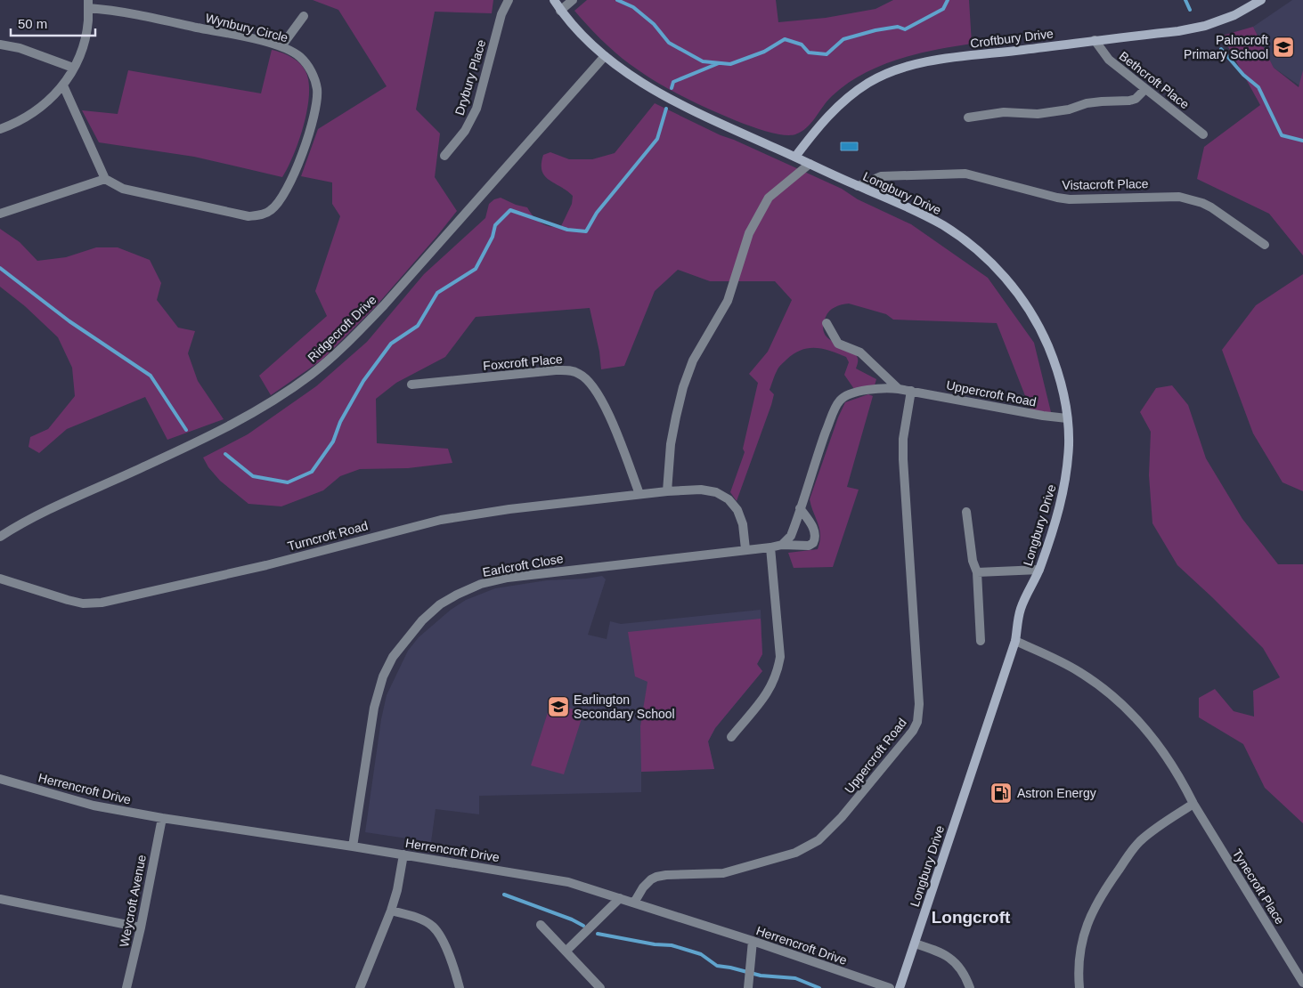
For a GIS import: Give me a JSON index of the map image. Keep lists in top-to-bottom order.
{
  "streets": {
    "street": [
      "Wynbury Circle",
      "Croftbury Drive",
      "Drybury Place",
      "Bethcroft Place",
      "Vistacroft Place",
      "Longbury Drive",
      "Ridgecroft Drive",
      "Foxcroft Place",
      "Uppercroft Road",
      "Turncroft Road",
      "Earlcroft Close",
      "Herrencroft Drive",
      "Tynecroft Place",
      "Weycroft Avenue"
    ]
  },
  "crossings": [
    ["Croftbury Drive", "Bethcroft Place"],
    ["Croftbury Drive", "Longbury Drive"],
    ["Vistacroft Place", "Longbury Drive"],
    ["Longbury Drive", "Ridgecroft Drive"],
    ["Longbury Drive", "Uppercroft Road"],
    ["Longbury Drive", "Tynecroft Place"],
    ["Foxcroft Place", "Turncroft Road"],
    ["Uppercroft Road", "Earlcroft Close"],
    ["Uppercroft Road", "Herrencroft Drive"],
    ["Earlcroft Close", "Herrencroft Drive"],
    ["Herrencroft Drive", "Weycroft Avenue"]
  ],
  "districts": ["Longcroft"],
  "places": {
    "school or university": ["Palmcroft Primary School", "Earlington Secondary School"],
    "fuel station": ["Astron Energy"]
  },
  "scale_bar": "50 m"
}
